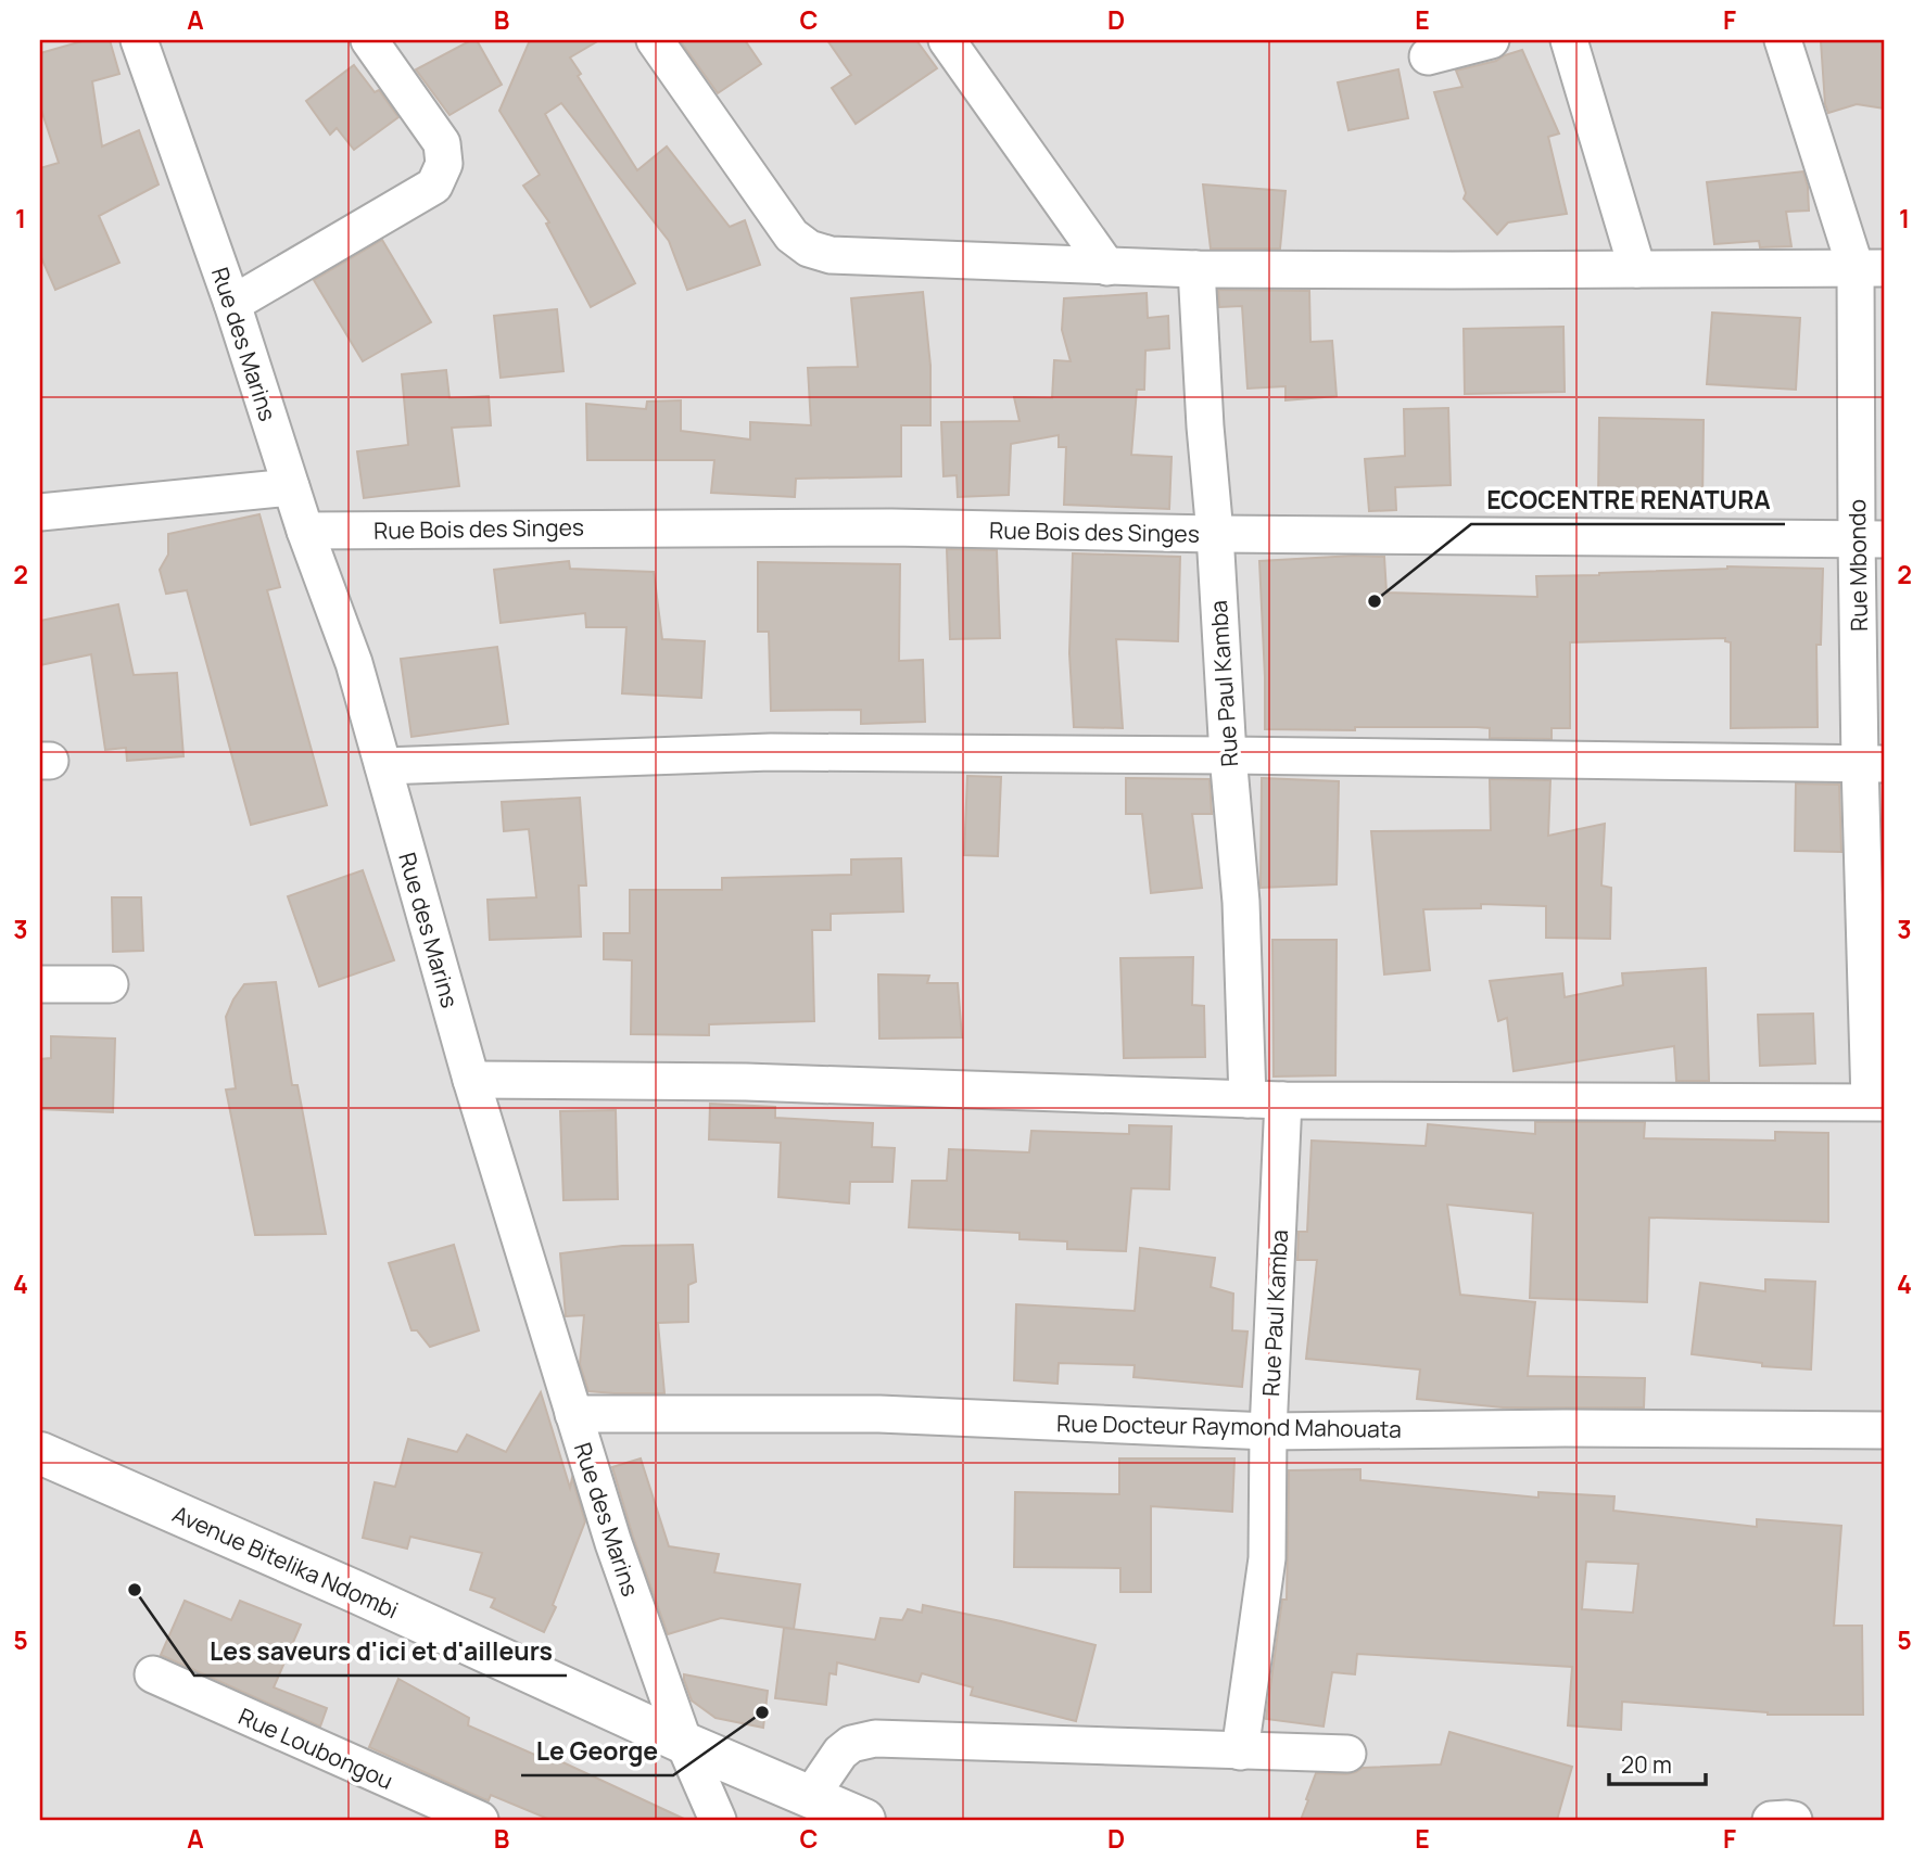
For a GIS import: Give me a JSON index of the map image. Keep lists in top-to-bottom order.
{
  "streets": {
    "street": [
      "Rue des Marins",
      "Rue Bois des Singes",
      "Rue Mbondo",
      "Rue Paul Kamba",
      "Rue Docteur Raymond Mahouata",
      "Avenue Bitelika Ndombi",
      "Rue Loubongou"
    ]
  },
  "crossings": [
    ["Rue des Marins", "Rue Bois des Singes"],
    ["Rue des Marins", "Rue Docteur Raymond Mahouata"],
    ["Rue des Marins", "Avenue Bitelika Ndombi"],
    ["Rue Bois des Singes", "Rue Mbondo"],
    ["Rue Bois des Singes", "Rue Paul Kamba"],
    ["Rue Paul Kamba", "Rue Docteur Raymond Mahouata"]
  ],
  "places": ["ECOCENTRE RENATURA", "Les saveurs d'ici et d'ailleurs", "Le George"],
  "scale_bar": "20 m",
  "grid": {
    "columns": [
      "A",
      "B",
      "C",
      "D",
      "E",
      "F"
    ],
    "rows": [
      "1",
      "2",
      "3",
      "4",
      "5"
    ]
  }
}
